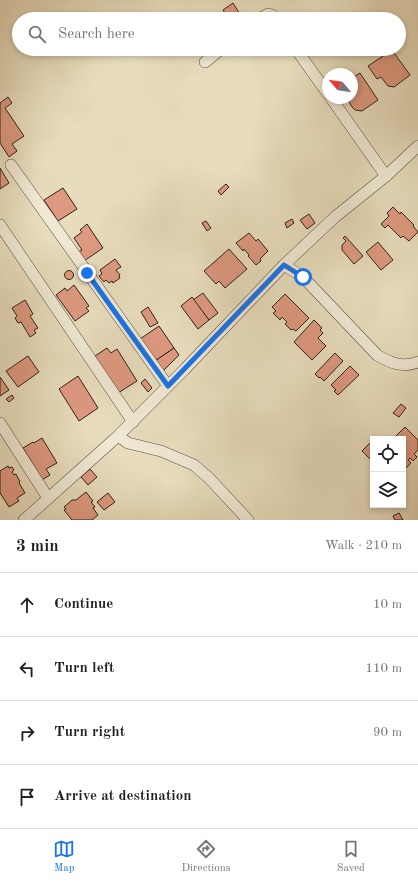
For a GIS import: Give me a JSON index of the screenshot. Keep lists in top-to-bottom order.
{
  "north": "top left",
  "page": {
    "search": "Search here",
    "heading": ["3 min", "Walk · 210 m"],
    "list": [
      ["Continue", "10 m"],
      ["Turn left", "110 m"],
      ["Turn right", "90 m"],
      "Arrive at destination"
    ],
    "nav": ["Map", "Directions", "Saved"]
  }
}
